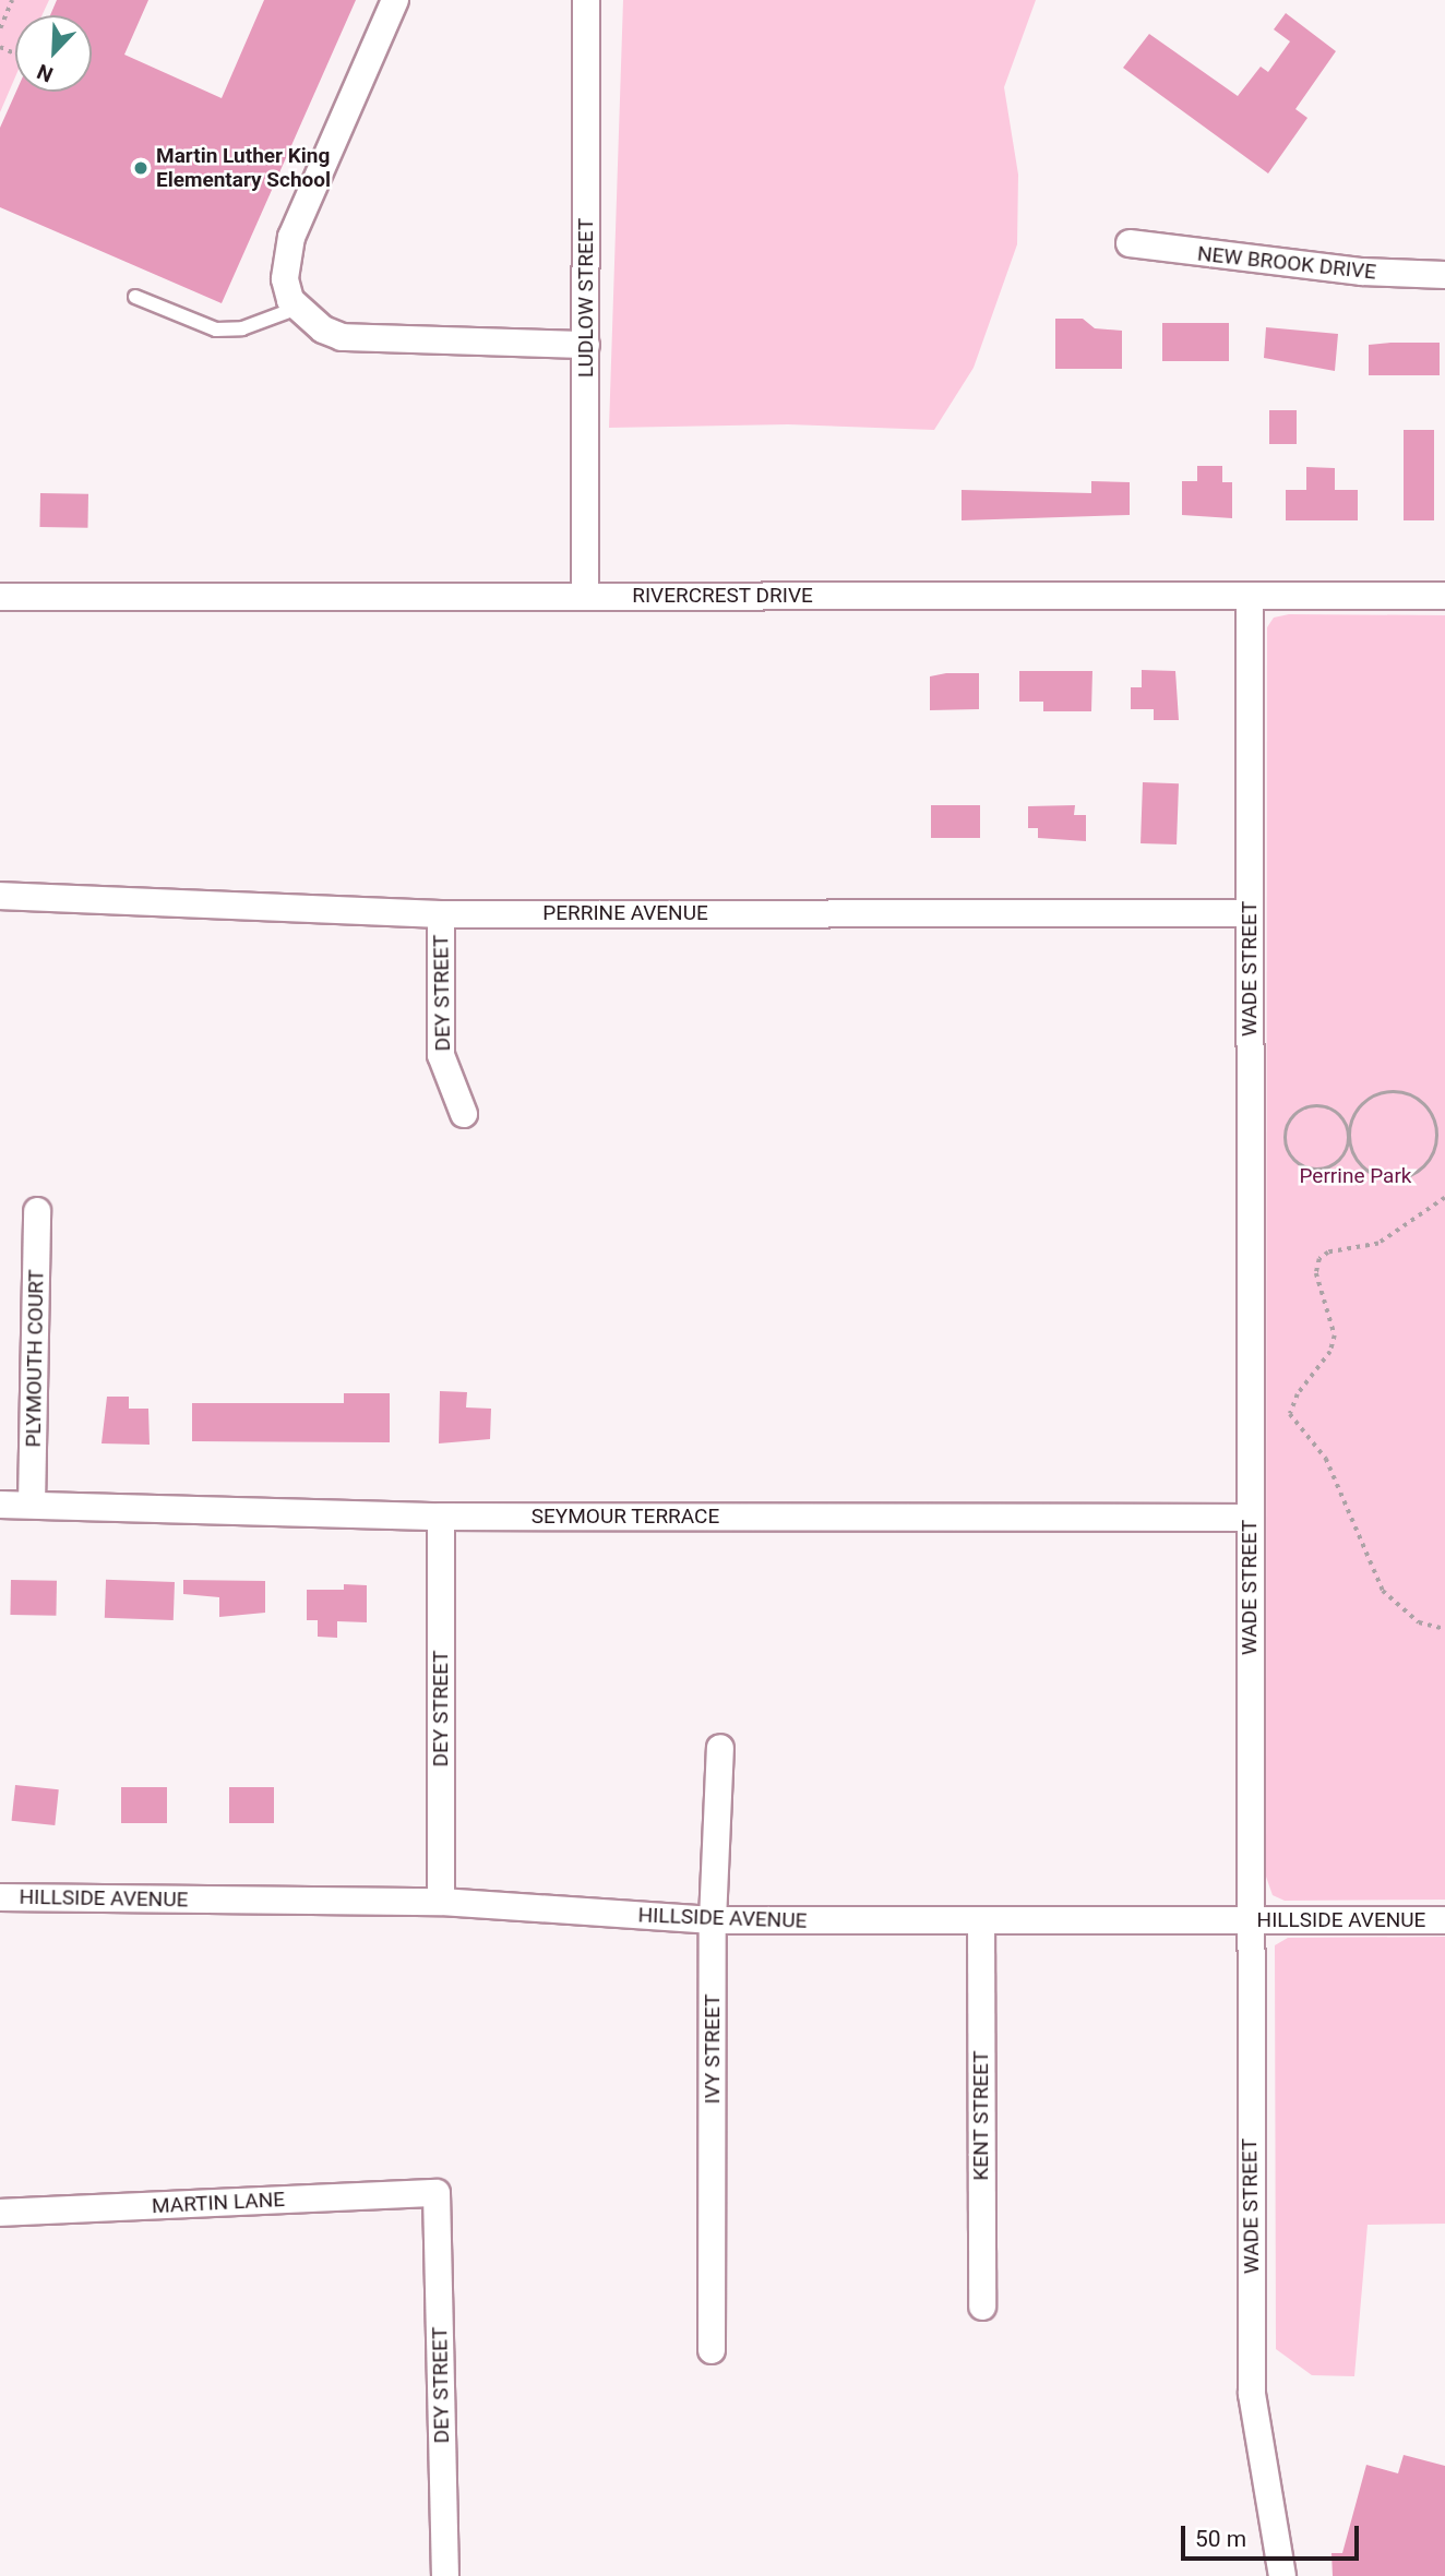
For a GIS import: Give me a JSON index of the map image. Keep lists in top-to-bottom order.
{
  "streets": {
    "street": [
      "NEW BROOK DRIVE",
      "LUDLOW STREET",
      "RIVERCREST DRIVE",
      "PERRINE AVENUE",
      "WADE STREET",
      "DEY STREET",
      "PLYMOUTH COURT",
      "SEYMOUR TERRACE",
      "HILLSIDE AVENUE",
      "IVY STREET",
      "KENT STREET",
      "MARTIN LANE"
    ]
  },
  "crossings": [
    ["LUDLOW STREET", "RIVERCREST DRIVE"],
    ["RIVERCREST DRIVE", "WADE STREET"],
    ["PERRINE AVENUE", "WADE STREET"],
    ["PERRINE AVENUE", "DEY STREET"],
    ["WADE STREET", "SEYMOUR TERRACE"],
    ["WADE STREET", "HILLSIDE AVENUE"],
    ["DEY STREET", "SEYMOUR TERRACE"],
    ["DEY STREET", "HILLSIDE AVENUE"],
    ["DEY STREET", "MARTIN LANE"],
    ["PLYMOUTH COURT", "SEYMOUR TERRACE"],
    ["HILLSIDE AVENUE", "IVY STREET"],
    ["HILLSIDE AVENUE", "KENT STREET"]
  ],
  "parks": ["Perrine Park"],
  "places": ["Martin Luther King Elementary School"],
  "scale_bar": "50 m",
  "north": "bottom left"
}
